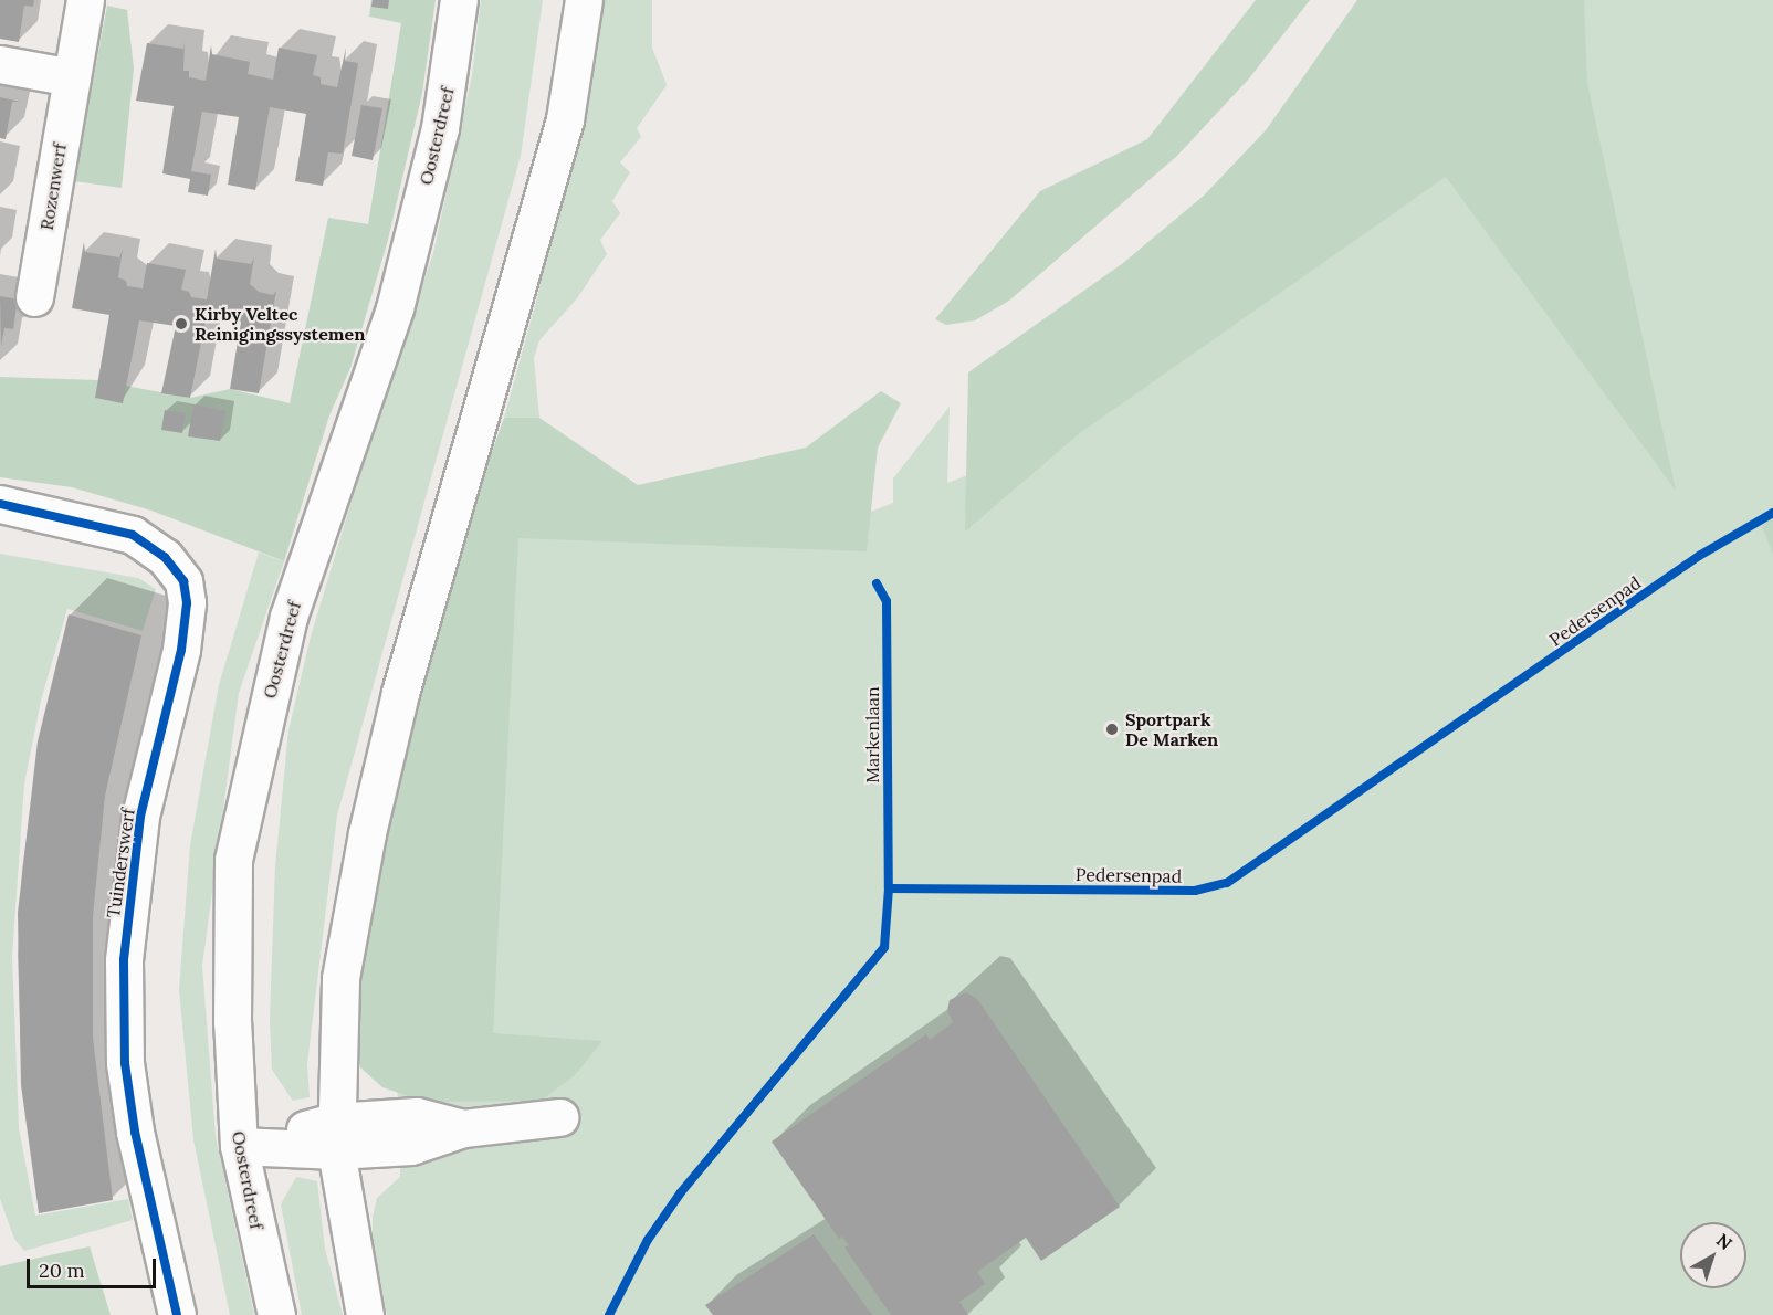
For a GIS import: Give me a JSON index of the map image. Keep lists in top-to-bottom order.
{
  "streets": {
    "main road": ["Oosterdreef", "Rozenwerf", "Tuinderswerf"],
    "cycle path": ["Pedersenpad", "Markenlaan"]
  },
  "places": ["Kirby Veltec Reinigingssystemen", "Sportpark De Marken"],
  "scale_bar": "20 m",
  "north": "top right"
}
